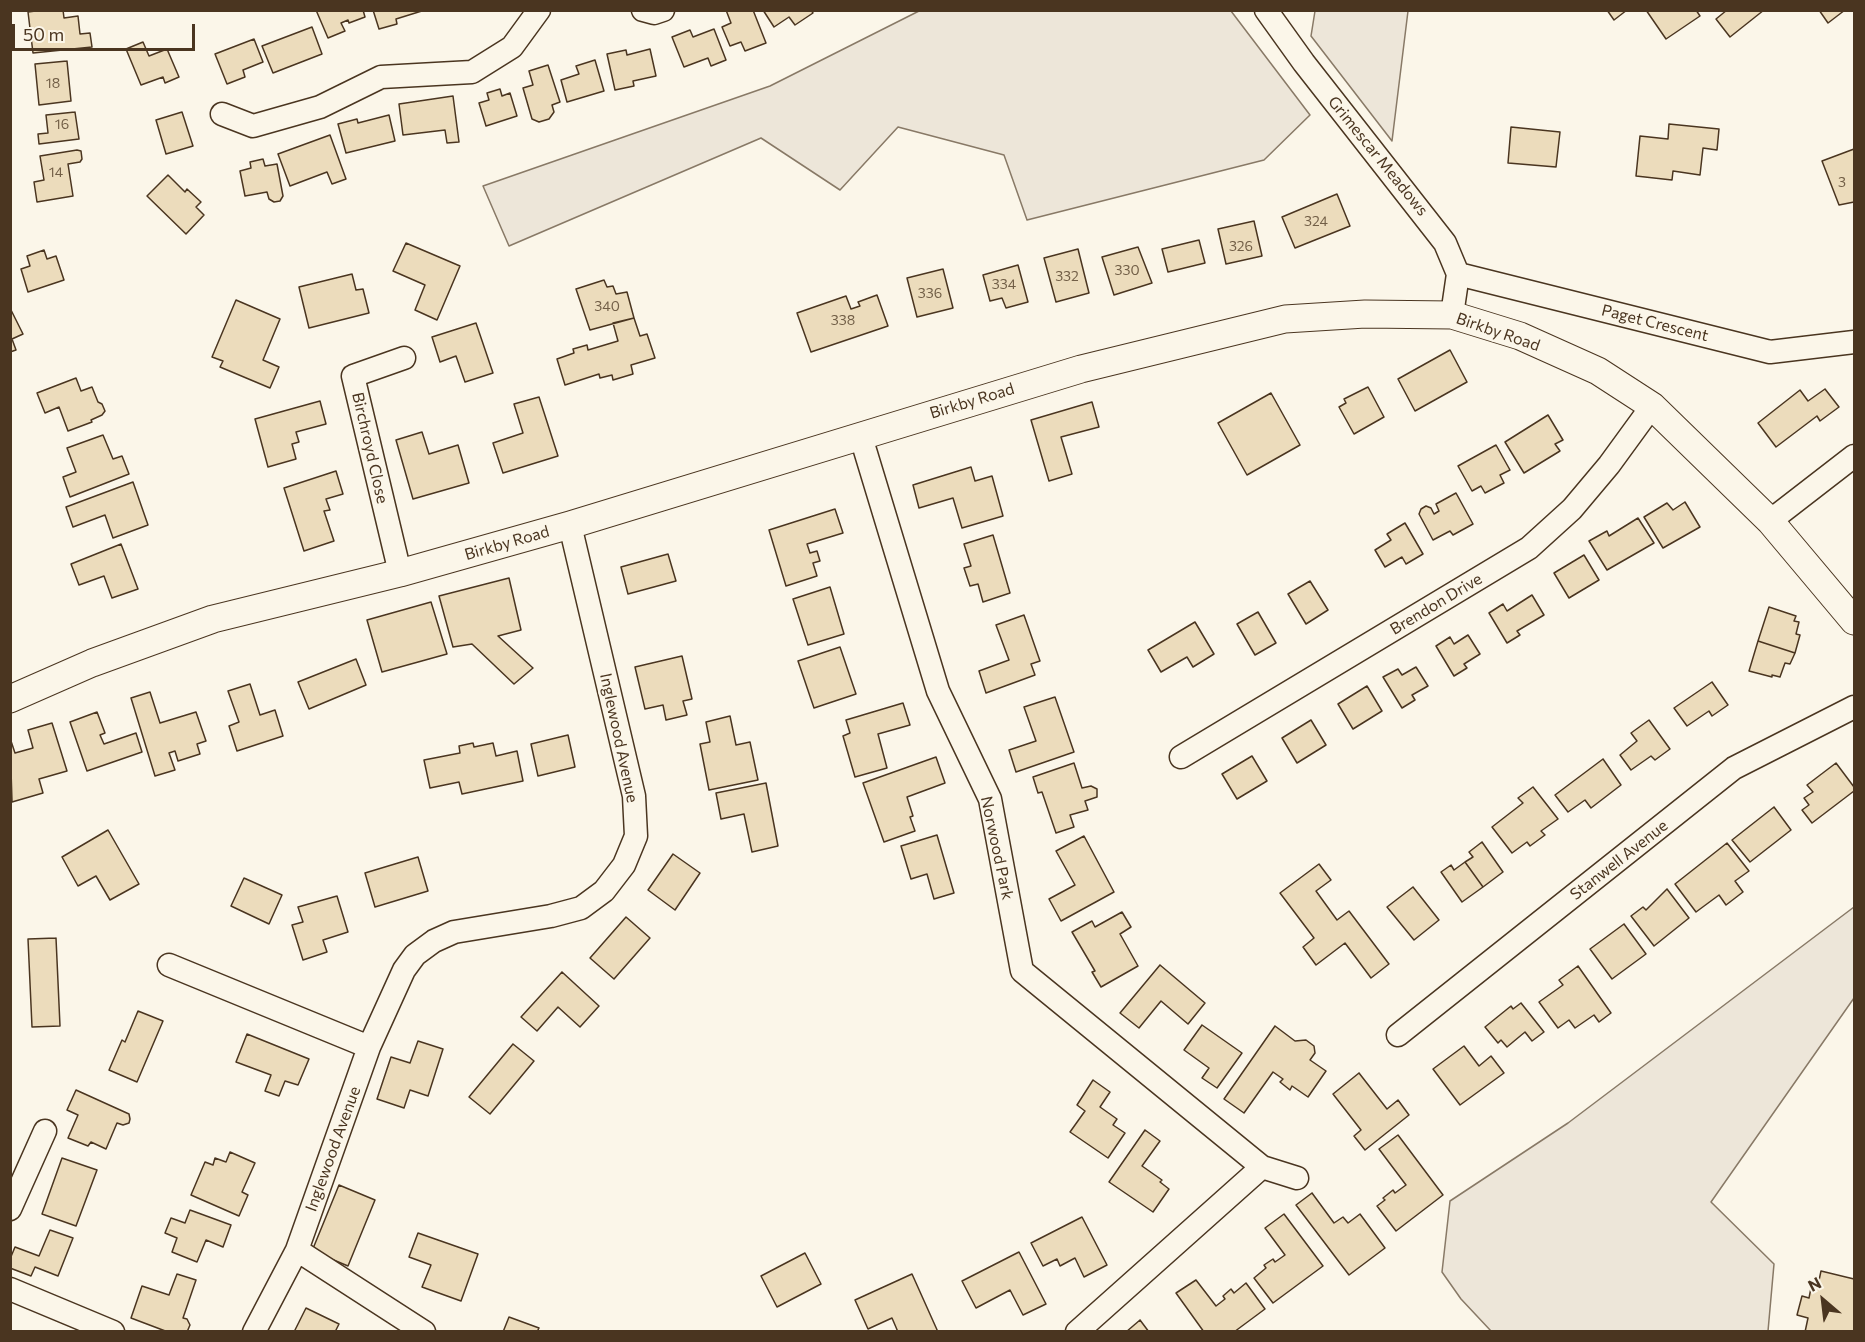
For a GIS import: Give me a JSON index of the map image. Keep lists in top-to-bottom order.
{
  "streets": {
    "street": [
      "Grimescar Meadows",
      "Paget Crescent",
      "Birkby Road",
      "Birchroyd Close",
      "Brendon Drive",
      "Inglewood Avenue",
      "Norwood Park",
      "Stanwell Avenue"
    ]
  },
  "crossings": [
    ["Grimescar Meadows", "Paget Crescent"],
    ["Birkby Road", "Birchroyd Close"],
    ["Birkby Road", "Brendon Drive"],
    ["Birkby Road", "Inglewood Avenue"],
    ["Birkby Road", "Norwood Park"]
  ],
  "house_numbers": [
    "18",
    "16",
    "14",
    "3",
    "324",
    "326",
    "330",
    "332",
    "334",
    "336",
    "340",
    "338"
  ],
  "scale_bar": "50 m",
  "north": "top left"
}
